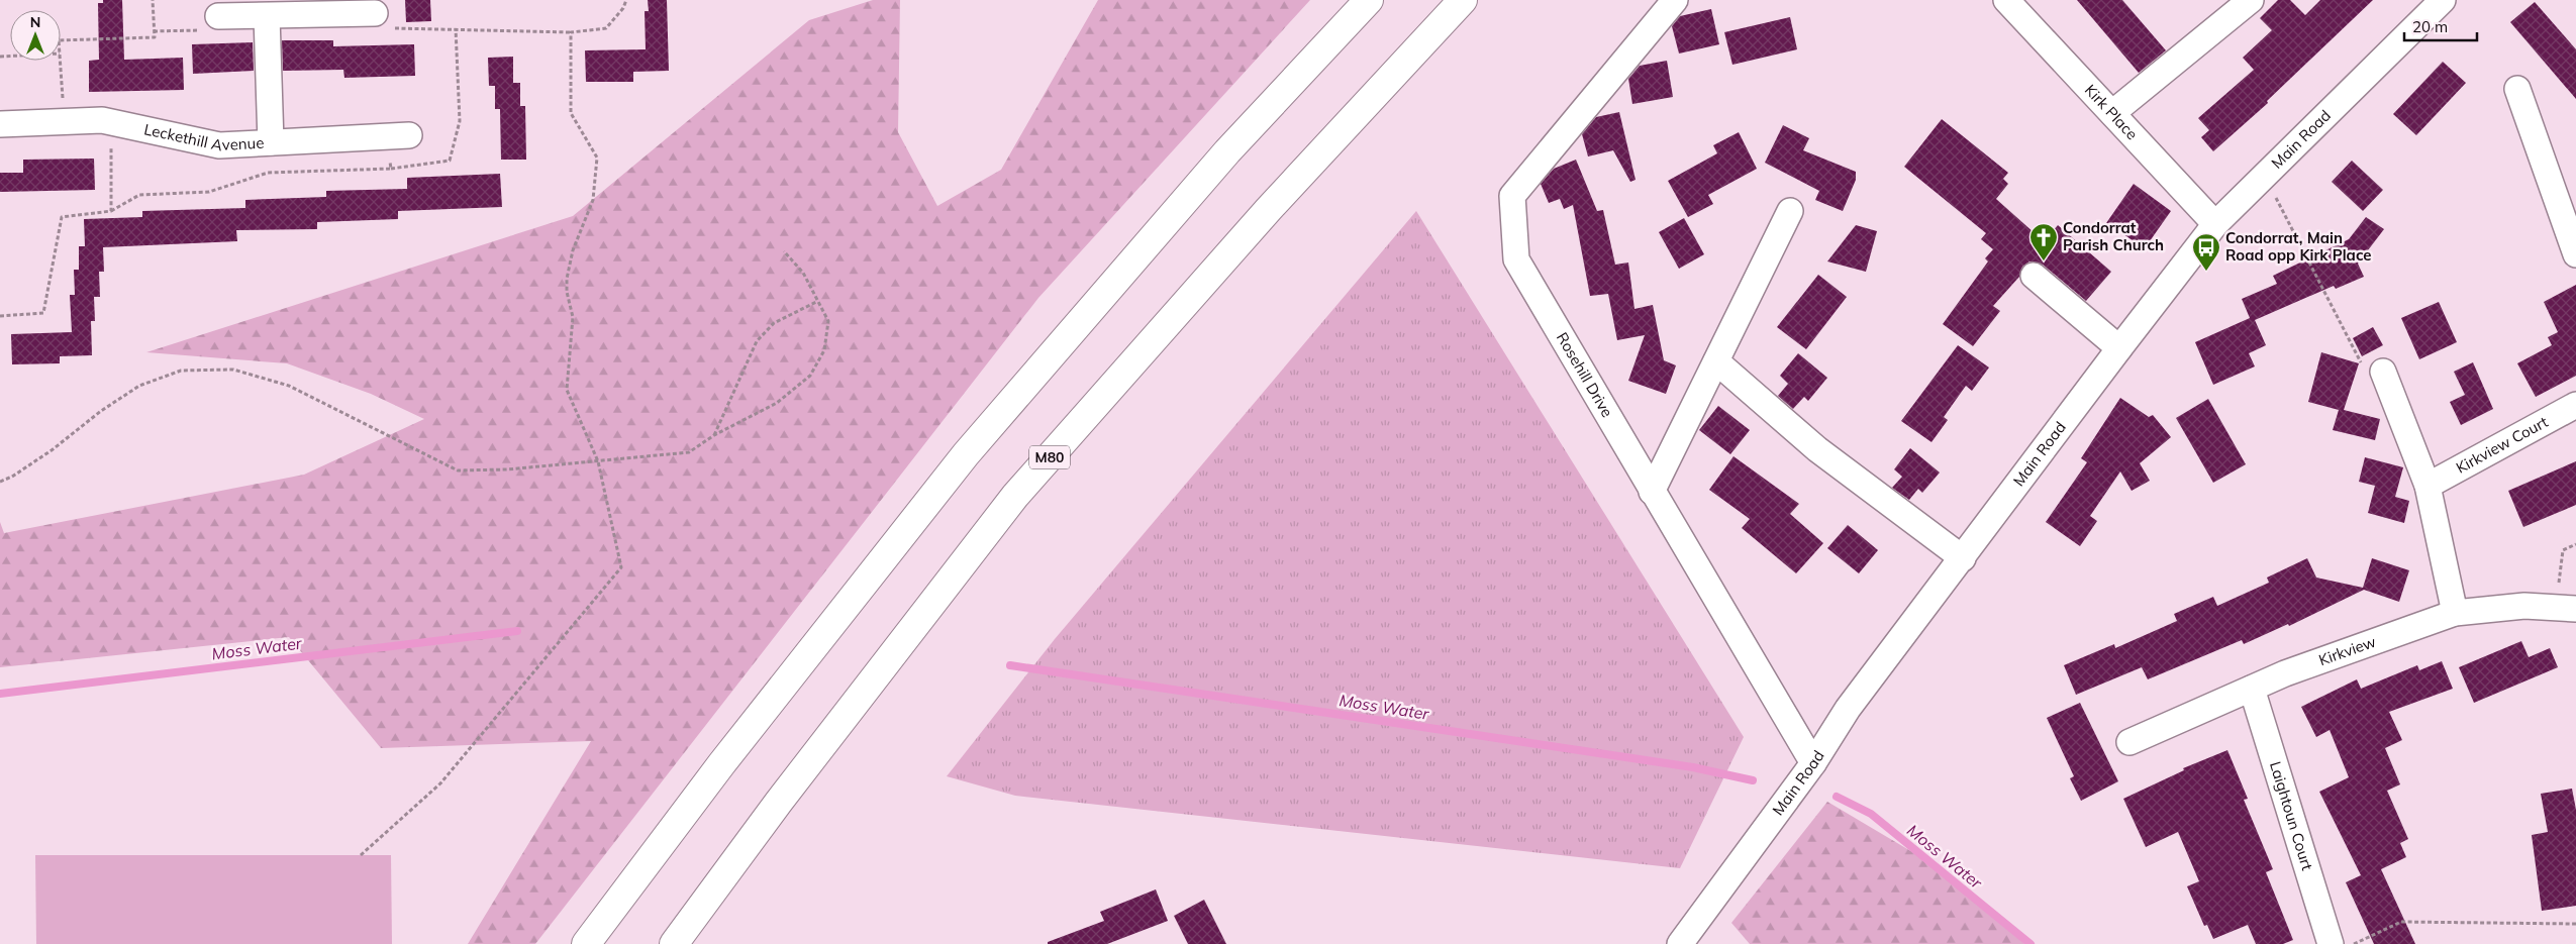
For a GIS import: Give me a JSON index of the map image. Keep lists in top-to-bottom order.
{
  "streets": {
    "highway": ["M80"],
    "street": [
      "Kirk Place",
      "Leckethill Avenue",
      "Main Road",
      "Rosehill Drive",
      "Kirkview Court",
      "Kirkview",
      "Laightoun Court"
    ]
  },
  "crossings": [
    ["Kirk Place", "Main Road"],
    ["Main Road", "Rosehill Drive"],
    ["Kirkview", "Laightoun Court"]
  ],
  "water": ["Moss Water"],
  "places": {
    "church": ["Condorrat Parish Church"],
    "bus stop": ["Condorrat, Main Road opp Kirk Place"]
  },
  "scale_bar": "20 m",
  "north": "top"
}
